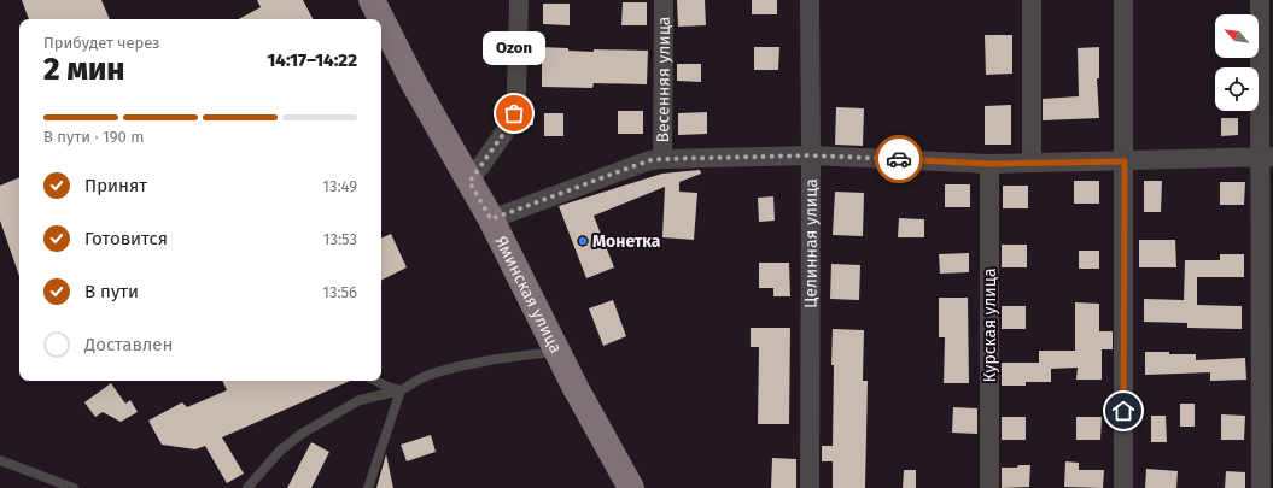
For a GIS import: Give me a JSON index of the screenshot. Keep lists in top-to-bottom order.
{
  "streets": {
    "main road": ["Яминская улица"],
    "street": ["Весенняя улица", "Целинная улица", "Курская улица"]
  },
  "places": ["Ozon", "Монетка"],
  "north": "top left",
  "page": {
    "heading": ["2 мин", "Прибудет через", "14:17–14:22"],
    "bubble": "Ozon",
    "bar": "В пути · 190 m",
    "list": [
      ["Принят", "13:49"],
      ["Готовится", "13:53"],
      ["В пути", "13:56"],
      "Доставлен"
    ]
  }
}
